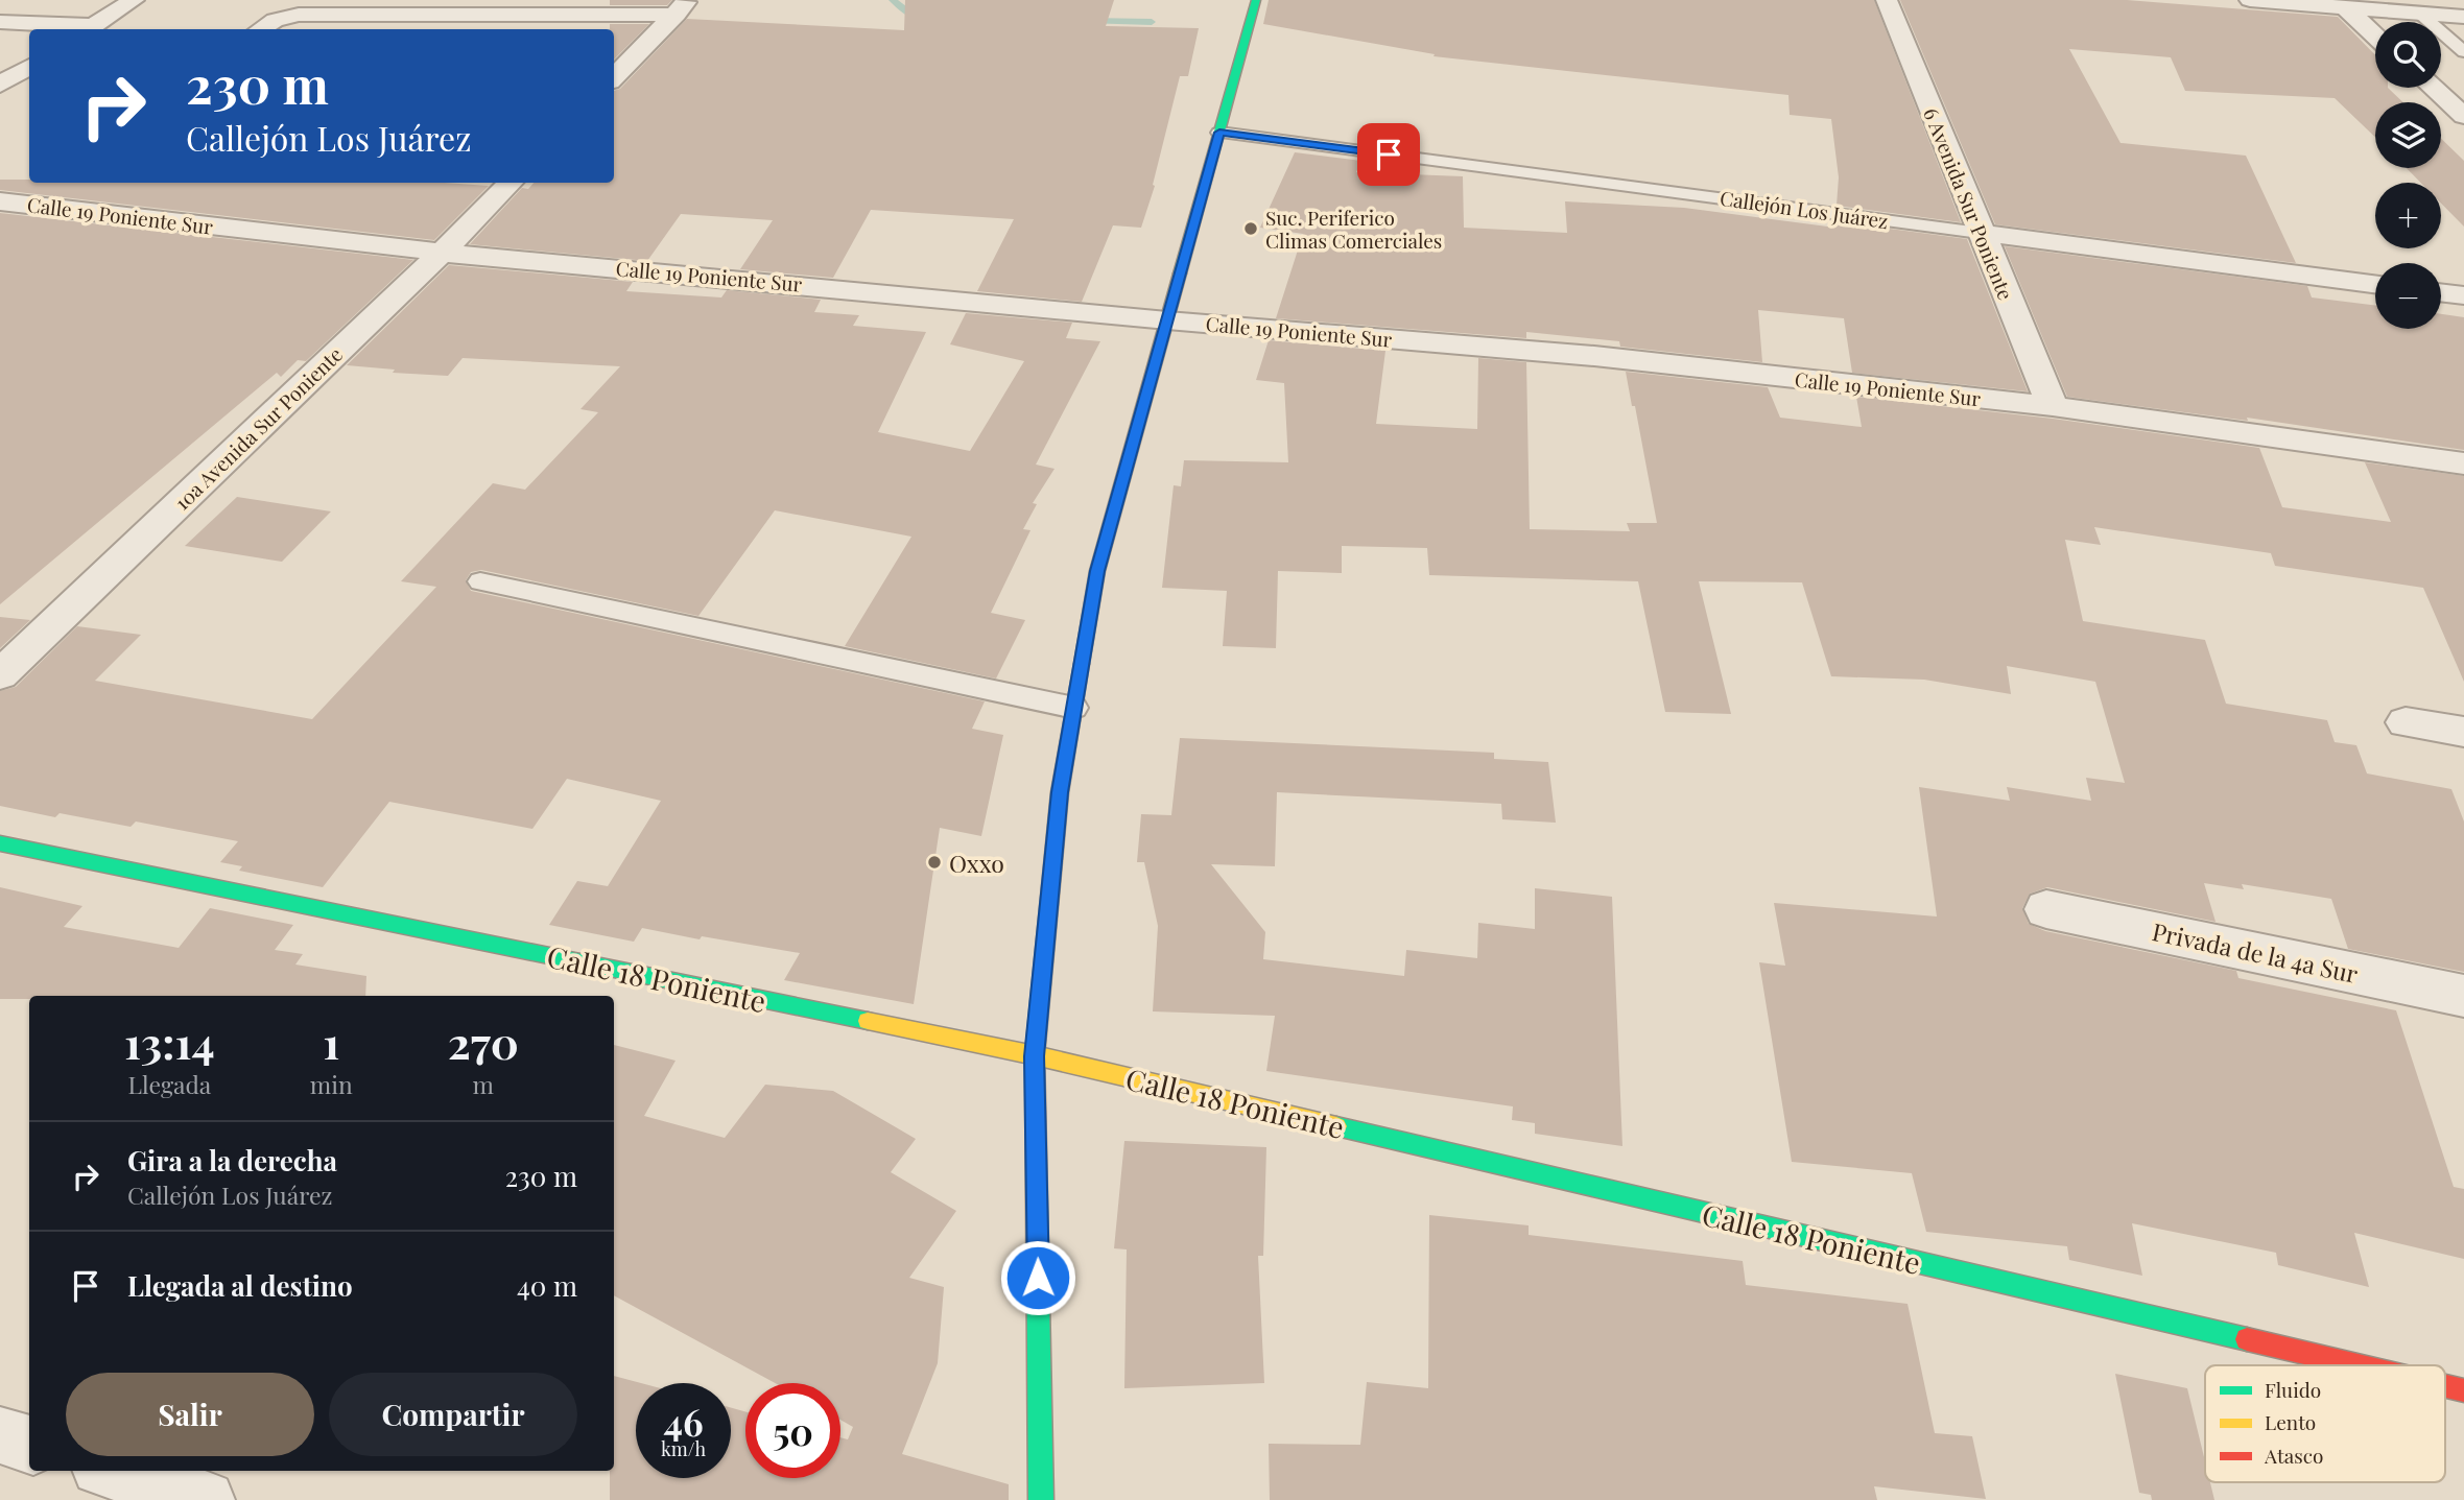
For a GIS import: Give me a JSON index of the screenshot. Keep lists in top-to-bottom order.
{
  "streets": {
    "main road": ["Calle 18 Poniente"],
    "street": [
      "6 Avenida Sur Poniente",
      "Callejón Los Juárez",
      "Calle 19 Poniente Sur",
      "10a Avenida Sur Poniente",
      "Privada de la 4a Sur"
    ]
  },
  "crossings": [
    ["6 Avenida Sur Poniente", "Callejón Los Juárez"],
    ["6 Avenida Sur Poniente", "Calle 19 Poniente Sur"],
    ["Calle 19 Poniente Sur", "10a Avenida Sur Poniente"]
  ],
  "places": ["Suc. Periferico Climas Comerciales", "Oxxo"],
  "legend": ["Fluido", "Lento", "Atasco"],
  "page": {
    "map_buttons": ["+", "−"],
    "turn": ["230 m", "Callejón Los Juárez"],
    "eta": [
      "13:14",
      "Llegada",
      "1",
      "min",
      "270",
      "m"
    ],
    "list": [
      {
        "name": "Gira a la derecha",
        "note": "Callejón Los Juárez",
        "value": "230 m"
      },
      {
        "name": "Llegada al destino",
        "value": "40 m"
      }
    ],
    "buttons": ["Salir", "Compartir"],
    "speed": "46 km/h",
    "limit": "50"
  }
}
